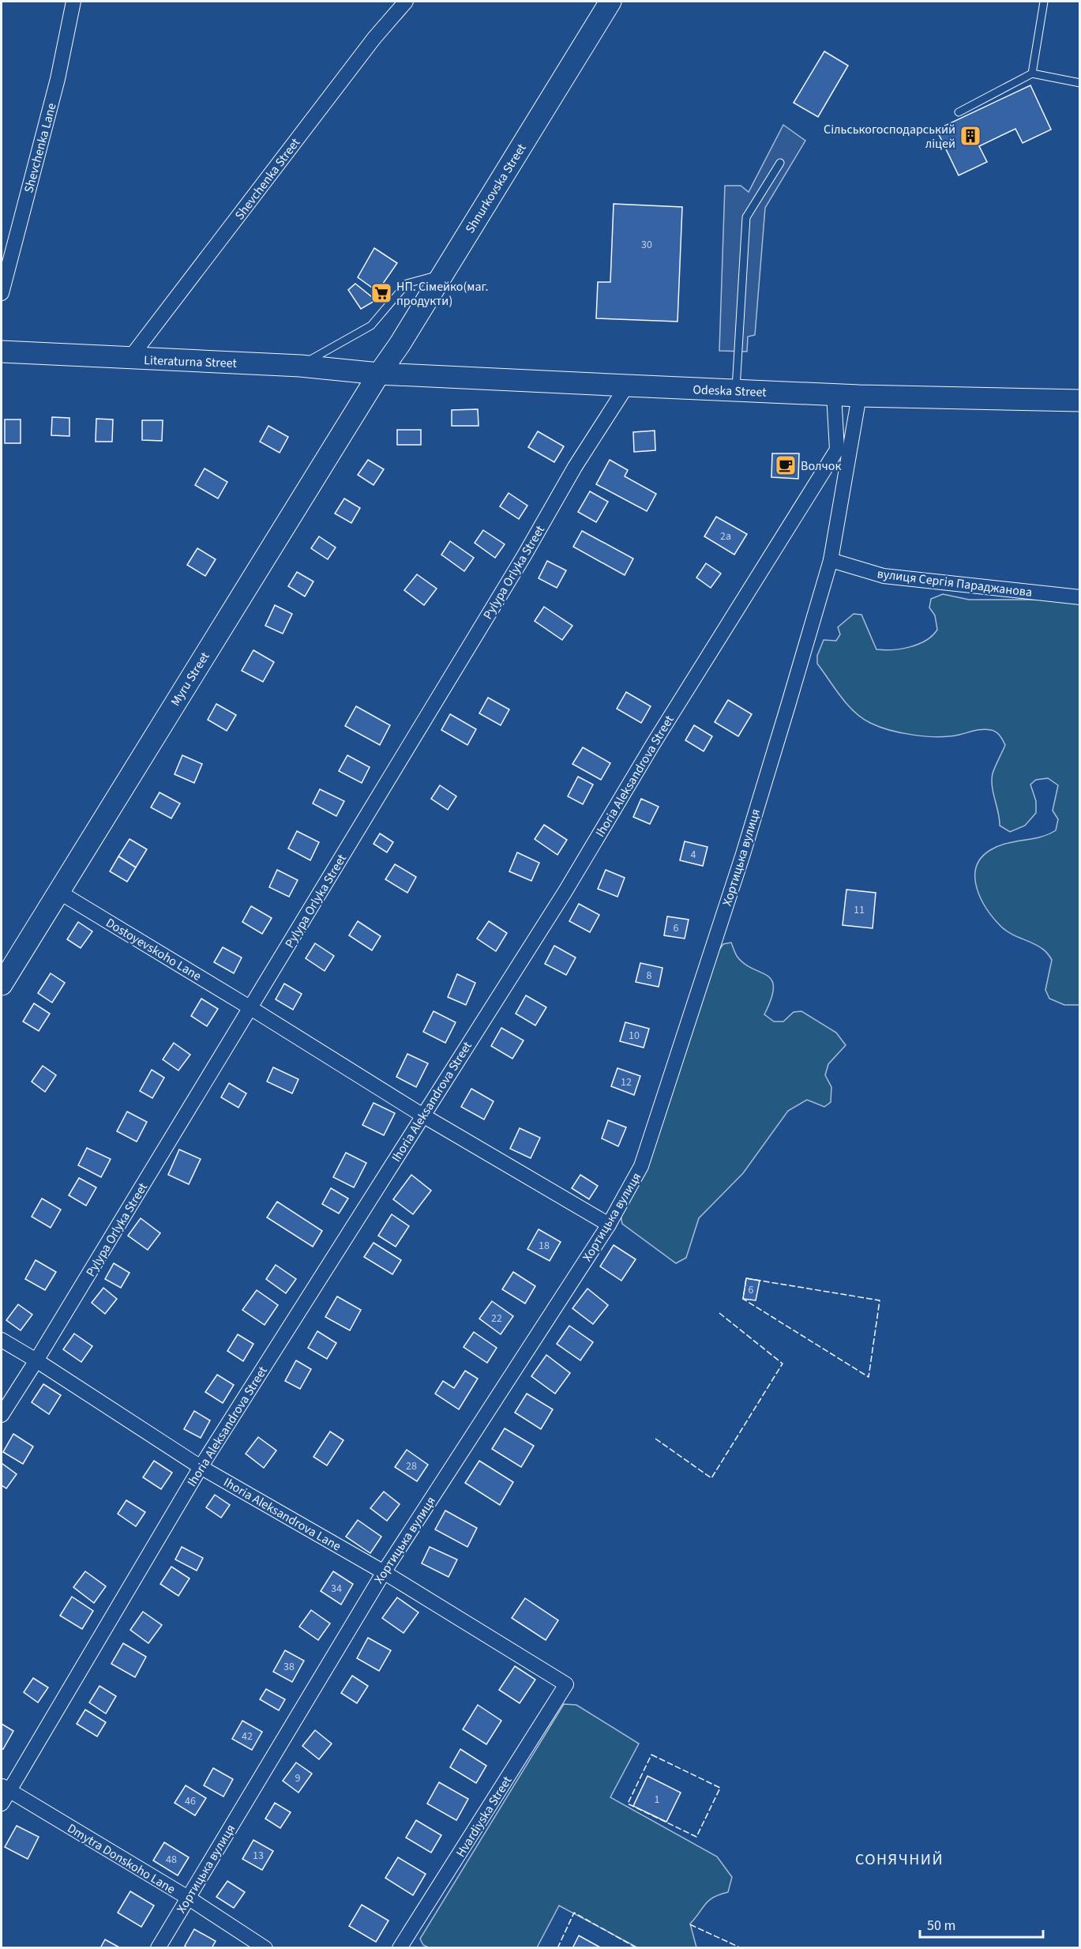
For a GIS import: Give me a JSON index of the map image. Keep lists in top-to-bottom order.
{
  "streets": {
    "street": [
      "Shevchenka Lane",
      "Shevchenka Street",
      "Shnurkovska Street",
      "Literaturna Street",
      "Odeska Street",
      "Pylypa Orlyka Street",
      "вулиця Сергія Параджанова",
      "Myru Street",
      "Ihoria Aleksandrova Street",
      "Хортицька вулиця",
      "Dostoyevskoho Lane",
      "Ihoria Aleksandrova Lane",
      "Hvardiyska Street",
      "Dmytra Donskoho Lane"
    ]
  },
  "crossings": [
    ["Shevchenka Street", "Literaturna Street"],
    ["Shnurkovska Street", "Literaturna Street"],
    ["Shnurkovska Street", "Odeska Street"],
    ["Shnurkovska Street", "Myru Street"],
    ["Literaturna Street", "Odeska Street"],
    ["Literaturna Street", "Myru Street"],
    ["Odeska Street", "Pylypa Orlyka Street"],
    ["Odeska Street", "Myru Street"],
    ["Odeska Street", "Ihoria Aleksandrova Street"],
    ["Odeska Street", "Хортицька вулиця"],
    ["Pylypa Orlyka Street", "Dostoyevskoho Lane"],
    ["Pylypa Orlyka Street", "Ihoria Aleksandrova Lane"],
    ["вулиця Сергія Параджанова", "Хортицька вулиця"],
    ["Myru Street", "Dostoyevskoho Lane"],
    ["Ihoria Aleksandrova Street", "Dostoyevskoho Lane"],
    ["Ihoria Aleksandrova Street", "Ihoria Aleksandrova Lane"],
    ["Ihoria Aleksandrova Street", "Dmytra Donskoho Lane"],
    ["Хортицька вулиця", "Dostoyevskoho Lane"],
    ["Хортицька вулиця", "Ihoria Aleksandrova Lane"],
    ["Хортицька вулиця", "Dmytra Donskoho Lane"],
    ["Ihoria Aleksandrova Lane", "Hvardiyska Street"]
  ],
  "districts": ["СОНЯЧНИЙ"],
  "places": {
    "building": ["Сільськогосподарський ліцей"],
    "supermarket": ["НП. Сімейко(маг. продукти)"],
    "cafe": ["Волчок"]
  },
  "house_numbers": [
    "30",
    "2а",
    "4",
    "11",
    "6",
    "8",
    "10",
    "12",
    "18",
    "6",
    "22",
    "28",
    "34",
    "38",
    "42",
    "9",
    "1",
    "46",
    "13",
    "48"
  ],
  "scale_bar": "50 m"
}
